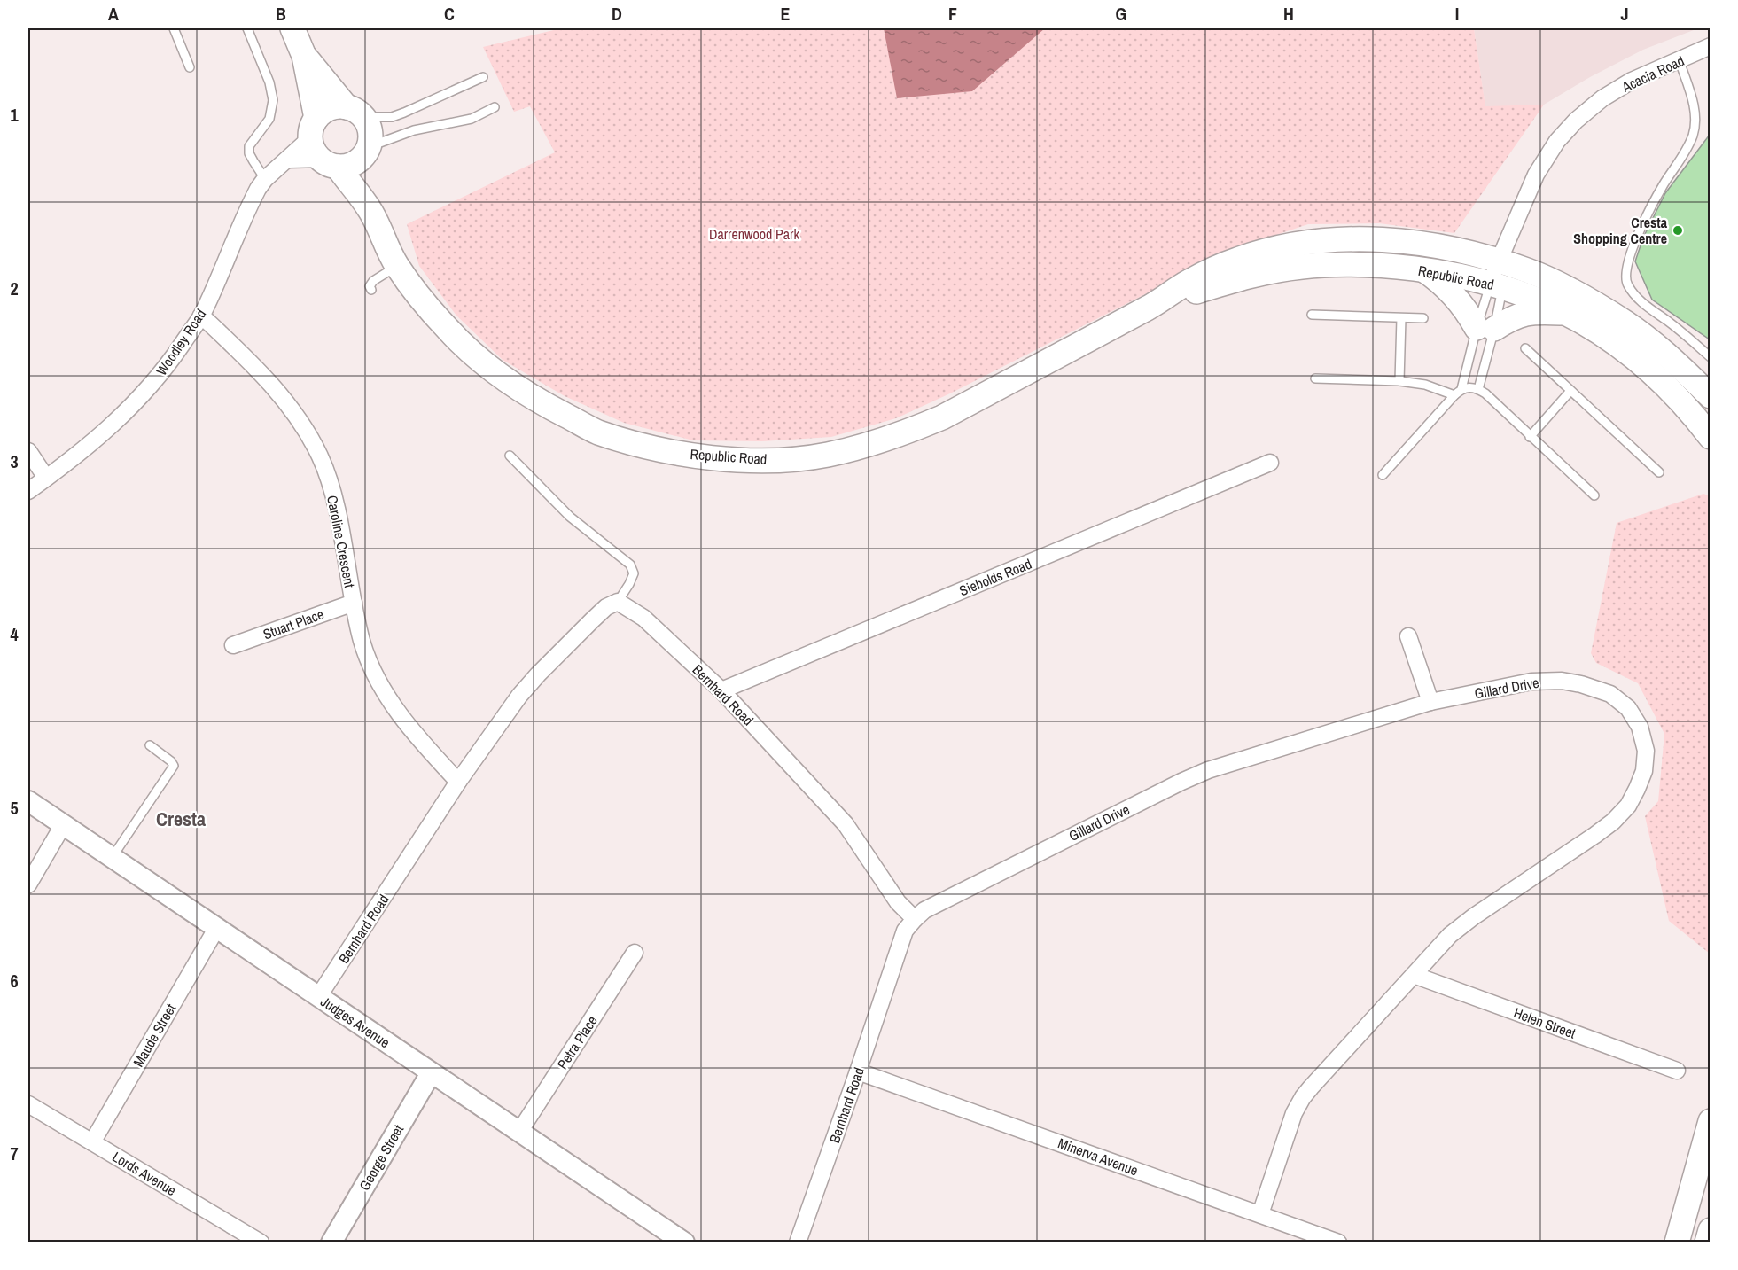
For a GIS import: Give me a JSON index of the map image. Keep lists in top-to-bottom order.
{
  "streets": {
    "main road": ["Republic Road"],
    "street": [
      "Acacia Road",
      "Woodley Road",
      "Caroline Crescent",
      "Siebolds Road",
      "Stuart Place",
      "Gillard Drive",
      "Bernhard Road",
      "Judges Avenue",
      "Helen Street",
      "Maude Street",
      "Petra Place",
      "Minerva Avenue",
      "George Street",
      "Lords Avenue"
    ]
  },
  "crossings": [
    ["Acacia Road", "Republic Road"],
    ["Republic Road", "Woodley Road"],
    ["Woodley Road", "Caroline Crescent"],
    ["Caroline Crescent", "Stuart Place"],
    ["Caroline Crescent", "Bernhard Road"],
    ["Siebolds Road", "Bernhard Road"],
    ["Gillard Drive", "Bernhard Road"],
    ["Gillard Drive", "Helen Street"],
    ["Gillard Drive", "Minerva Avenue"],
    ["Bernhard Road", "Judges Avenue"],
    ["Bernhard Road", "Minerva Avenue"],
    ["Judges Avenue", "Maude Street"],
    ["Judges Avenue", "Petra Place"],
    ["Judges Avenue", "George Street"],
    ["Maude Street", "Lords Avenue"]
  ],
  "districts": ["Cresta"],
  "parks": ["Darrenwood Park"],
  "places": ["Cresta Shopping Centre"],
  "grid": {
    "columns": [
      "A",
      "B",
      "C",
      "D",
      "E",
      "F",
      "G",
      "H",
      "I",
      "J"
    ],
    "rows": [
      "1",
      "2",
      "3",
      "4",
      "5",
      "6",
      "7"
    ]
  }
}
